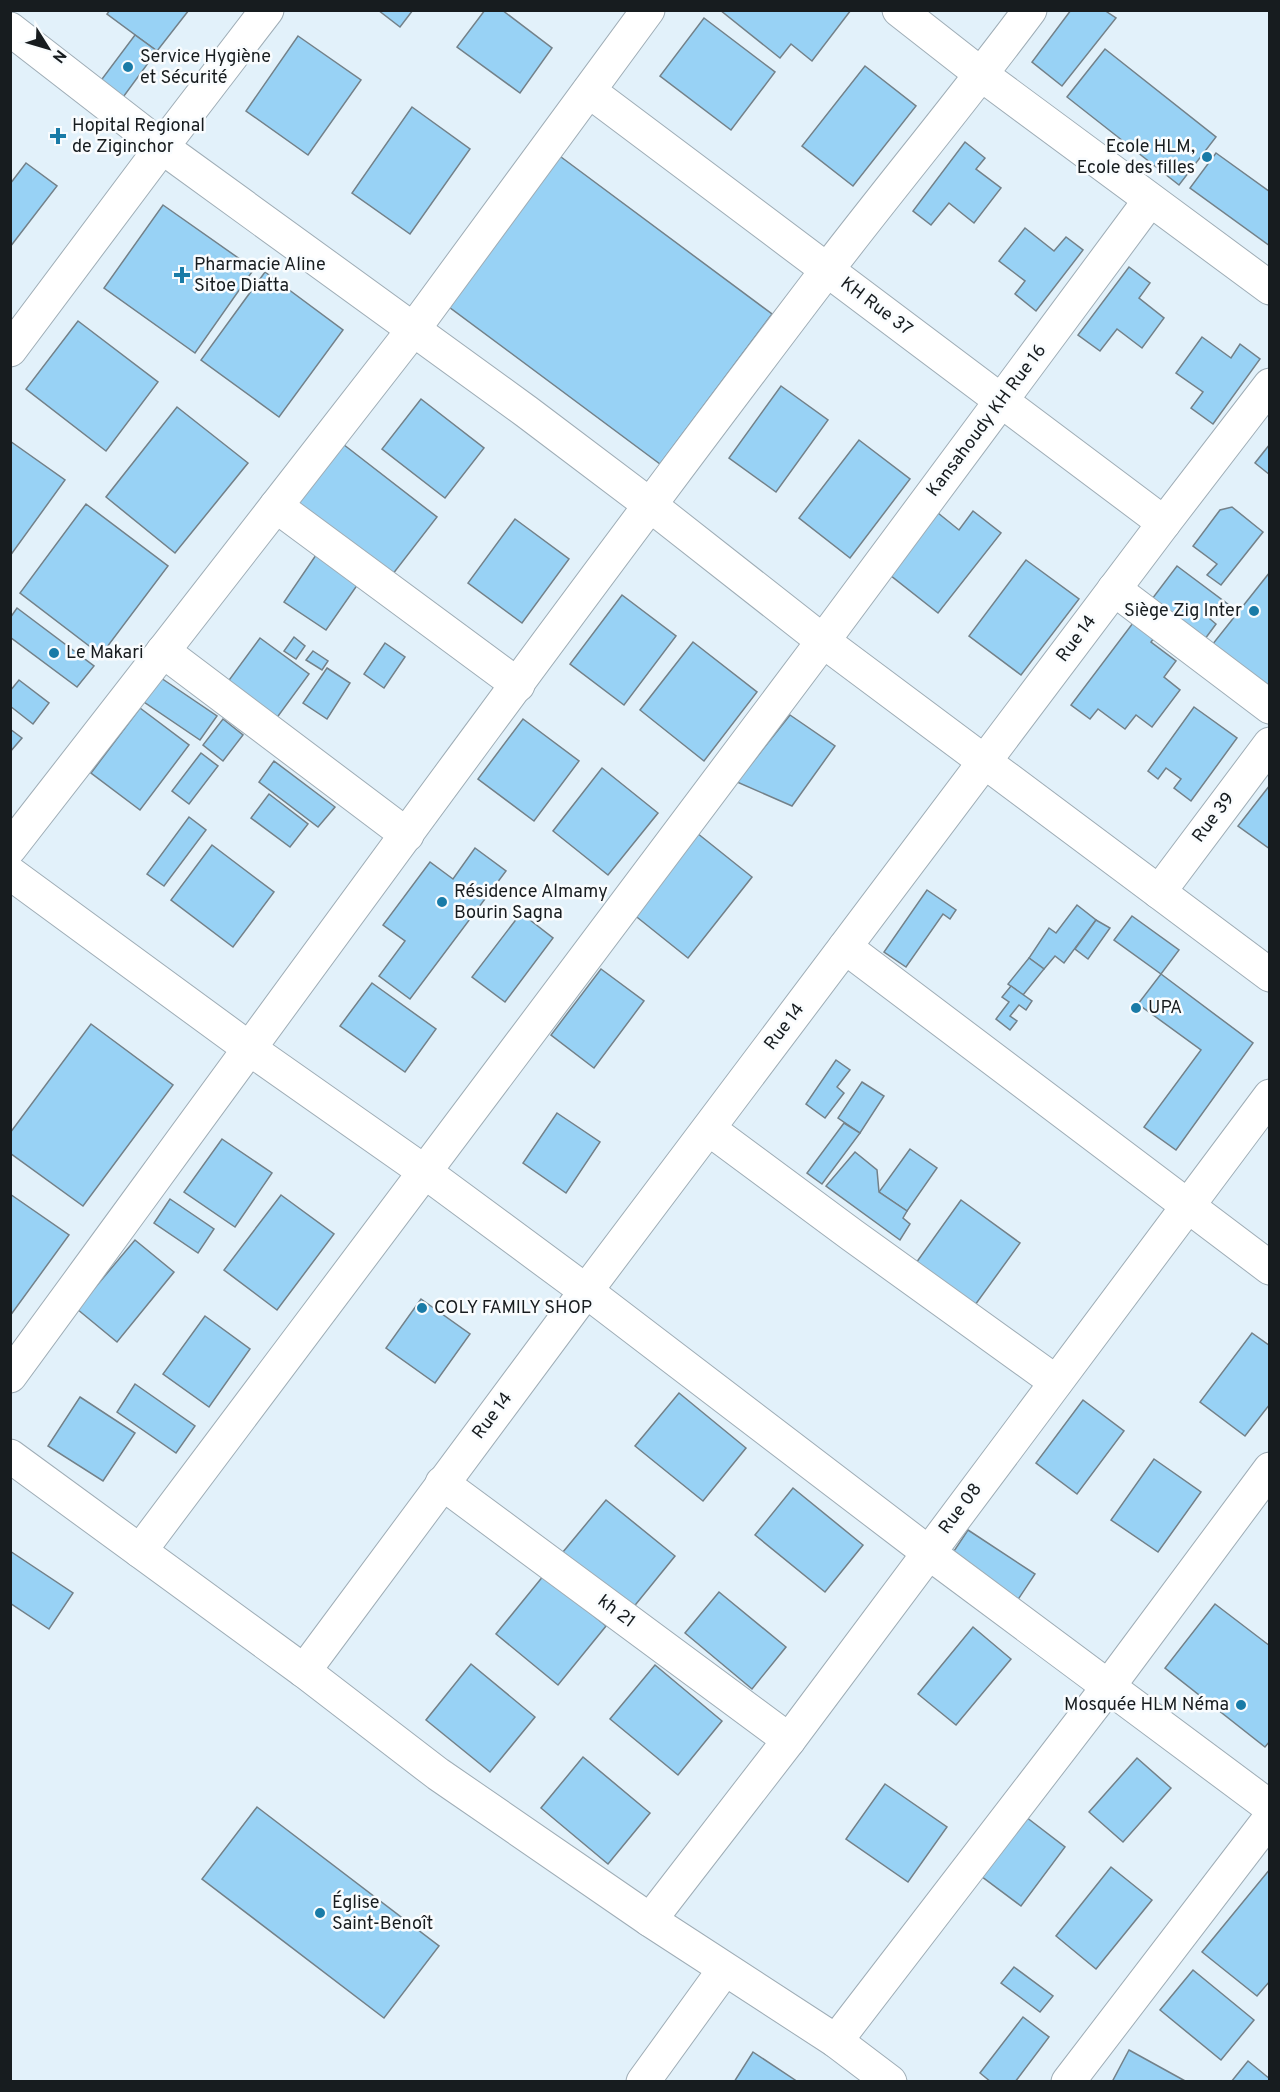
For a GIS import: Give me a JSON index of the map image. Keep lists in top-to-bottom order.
{
  "streets": {
    "street": [
      "KH Rue 37",
      "Kansahoudy KH Rue 16",
      "Rue 14",
      "Rue 39",
      "Rue 08",
      "kh 21"
    ]
  },
  "crossings": [
    ["KH Rue 37", "Kansahoudy KH Rue 16"],
    ["KH Rue 37", "Rue 14"],
    ["Rue 14", "kh 21"],
    ["Rue 08", "kh 21"]
  ],
  "places": {
    "other": [
      "Service Hygiène et Sécurité",
      "Ecole HLM, Ecole des filles",
      "Siège Zig Inter",
      "Le Makari",
      "Résidence Almamy Bourin Sagna",
      "UPA",
      "COLY FAMILY SHOP",
      "Mosquée HLM Néma",
      "Église Saint-Benoît"
    ],
    "health": ["Hopital Regional de Ziginchor", "Pharmacie Aline Sitoe Diatta"]
  },
  "north": "bottom right"
}
